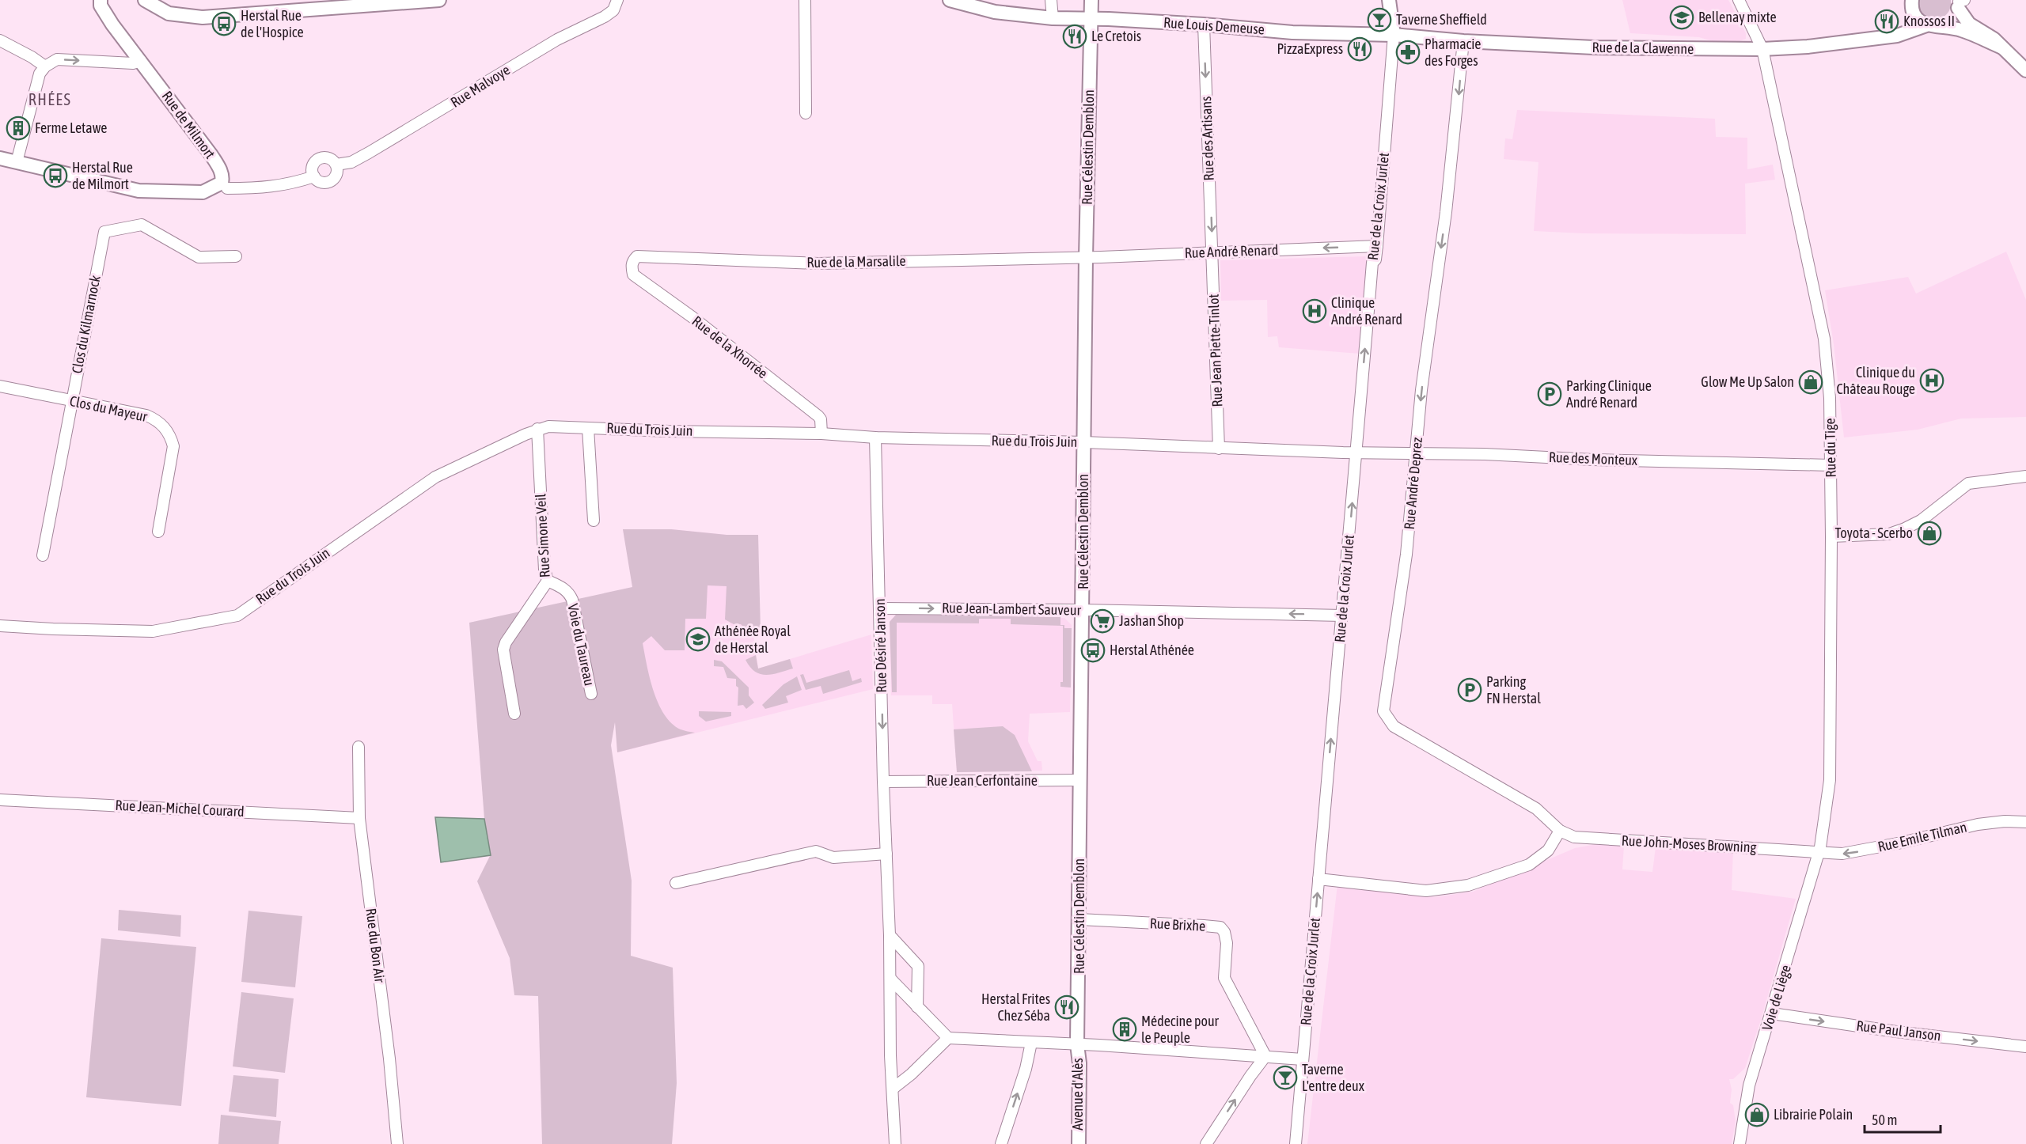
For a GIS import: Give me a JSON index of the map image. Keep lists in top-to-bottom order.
{
  "streets": {
    "street": [
      "Rue Louis Demeuse",
      "Rue de la Clawenne",
      "Rue Malvoye",
      "Rue de Milmort",
      "Rue des Artisans",
      "Rue Célestin Demblon",
      "Rue de la Croix Jurlet",
      "Rue André Renard",
      "Rue de la Marsalile",
      "Clos du Kilmarnock",
      "Rue de la Xhorrée",
      "Rue Jean Piette-Tinlot",
      "Clos du Mayeur",
      "Rue du Trois Juin",
      "Rue du Tige",
      "Rue des Monteux",
      "Rue André Deprez",
      "Rue Simone Veil",
      "Rue Jean-Lambert Sauveur",
      "Voie du Taureau",
      "Rue Désiré Janson",
      "Rue Jean Cerfontaine",
      "Rue Jean-Michel Courard",
      "Rue Emile Tilman",
      "Rue John-Moses Browning",
      "Rue Brixhe",
      "Rue du Bon Air",
      "Voie de Liège",
      "Rue Paul Janson",
      "Avenue d'Alès"
    ]
  },
  "crossings": [
    ["Rue Louis Demeuse", "Rue de la Clawenne"],
    ["Rue Louis Demeuse", "Rue des Artisans"],
    ["Rue Louis Demeuse", "Rue Célestin Demblon"],
    ["Rue Louis Demeuse", "Rue de la Croix Jurlet"],
    ["Rue de la Clawenne", "Rue de la Croix Jurlet"],
    ["Rue de la Clawenne", "Rue du Tige"],
    ["Rue de la Clawenne", "Rue André Deprez"],
    ["Rue des Artisans", "Rue André Renard"],
    ["Rue des Artisans", "Rue Jean Piette-Tinlot"],
    ["Rue Célestin Demblon", "Rue André Renard"],
    ["Rue Célestin Demblon", "Rue de la Marsalile"],
    ["Rue Célestin Demblon", "Rue du Trois Juin"],
    ["Rue Célestin Demblon", "Rue Jean-Lambert Sauveur"],
    ["Rue Célestin Demblon", "Rue Jean Cerfontaine"],
    ["Rue Célestin Demblon", "Rue Brixhe"],
    ["Rue Célestin Demblon", "Avenue d'Alès"],
    ["Rue de la Croix Jurlet", "Rue André Renard"],
    ["Rue de la Croix Jurlet", "Rue du Trois Juin"],
    ["Rue de la Croix Jurlet", "Rue des Monteux"],
    ["Rue de la Croix Jurlet", "Rue Jean-Lambert Sauveur"],
    ["Rue André Renard", "Rue de la Marsalile"],
    ["Rue André Renard", "Rue Jean Piette-Tinlot"],
    ["Rue de la Marsalile", "Rue de la Xhorrée"],
    ["Clos du Kilmarnock", "Clos du Mayeur"],
    ["Rue de la Xhorrée", "Rue du Trois Juin"],
    ["Rue Jean Piette-Tinlot", "Rue du Trois Juin"],
    ["Rue du Trois Juin", "Rue des Monteux"],
    ["Rue du Trois Juin", "Rue Simone Veil"],
    ["Rue du Trois Juin", "Rue Désiré Janson"],
    ["Rue du Tige", "Rue des Monteux"],
    ["Rue du Tige", "Rue Emile Tilman"],
    ["Rue du Tige", "Rue John-Moses Browning"],
    ["Rue du Tige", "Voie de Liège"],
    ["Rue des Monteux", "Rue André Deprez"],
    ["Rue André Deprez", "Rue John-Moses Browning"],
    ["Rue Simone Veil", "Voie du Taureau"],
    ["Rue Jean-Lambert Sauveur", "Rue Désiré Janson"],
    ["Rue Désiré Janson", "Rue Jean Cerfontaine"],
    ["Rue Jean-Michel Courard", "Rue du Bon Air"],
    ["Rue Emile Tilman", "Rue John-Moses Browning"],
    ["Rue Emile Tilman", "Voie de Liège"],
    ["Rue John-Moses Browning", "Voie de Liège"],
    ["Voie de Liège", "Rue Paul Janson"]
  ],
  "one_way": [
    "Rue des Artisans",
    "Rue de la Croix Jurlet",
    "Rue André Renard",
    "Rue André Deprez",
    "Rue Emile Tilman",
    "Rue Paul Janson"
  ],
  "districts": ["RHÉES"],
  "places": {
    "school or university": ["Bellenay mixte", "Athénée Royal de Herstal"],
    "bar": ["Taverne Sheffield", "Taverne L'entre deux"],
    "restaurant": [
      "Knossos II",
      "Le Cretois",
      "PizzaExpress",
      "Herstal Frites Chez Séba"
    ],
    "bus stop": ["Herstal Rue de l'Hospice", "Herstal Rue de Milmort", "Herstal Athénée"],
    "pharmacy": ["Pharmacie des Forges"],
    "building": ["Ferme Letawe", "Médecine pour le Peuple"],
    "hospital": ["Clinique André Renard", "Clinique du Château Rouge"],
    "shop": ["Glow Me Up Salon", "Toyota - Scerbo", "Librairie Polain"],
    "parking": ["Parking Clinique André Renard", "Parking FN Herstal"],
    "supermarket": ["Jashan Shop"]
  },
  "scale_bar": "50 m"
}
